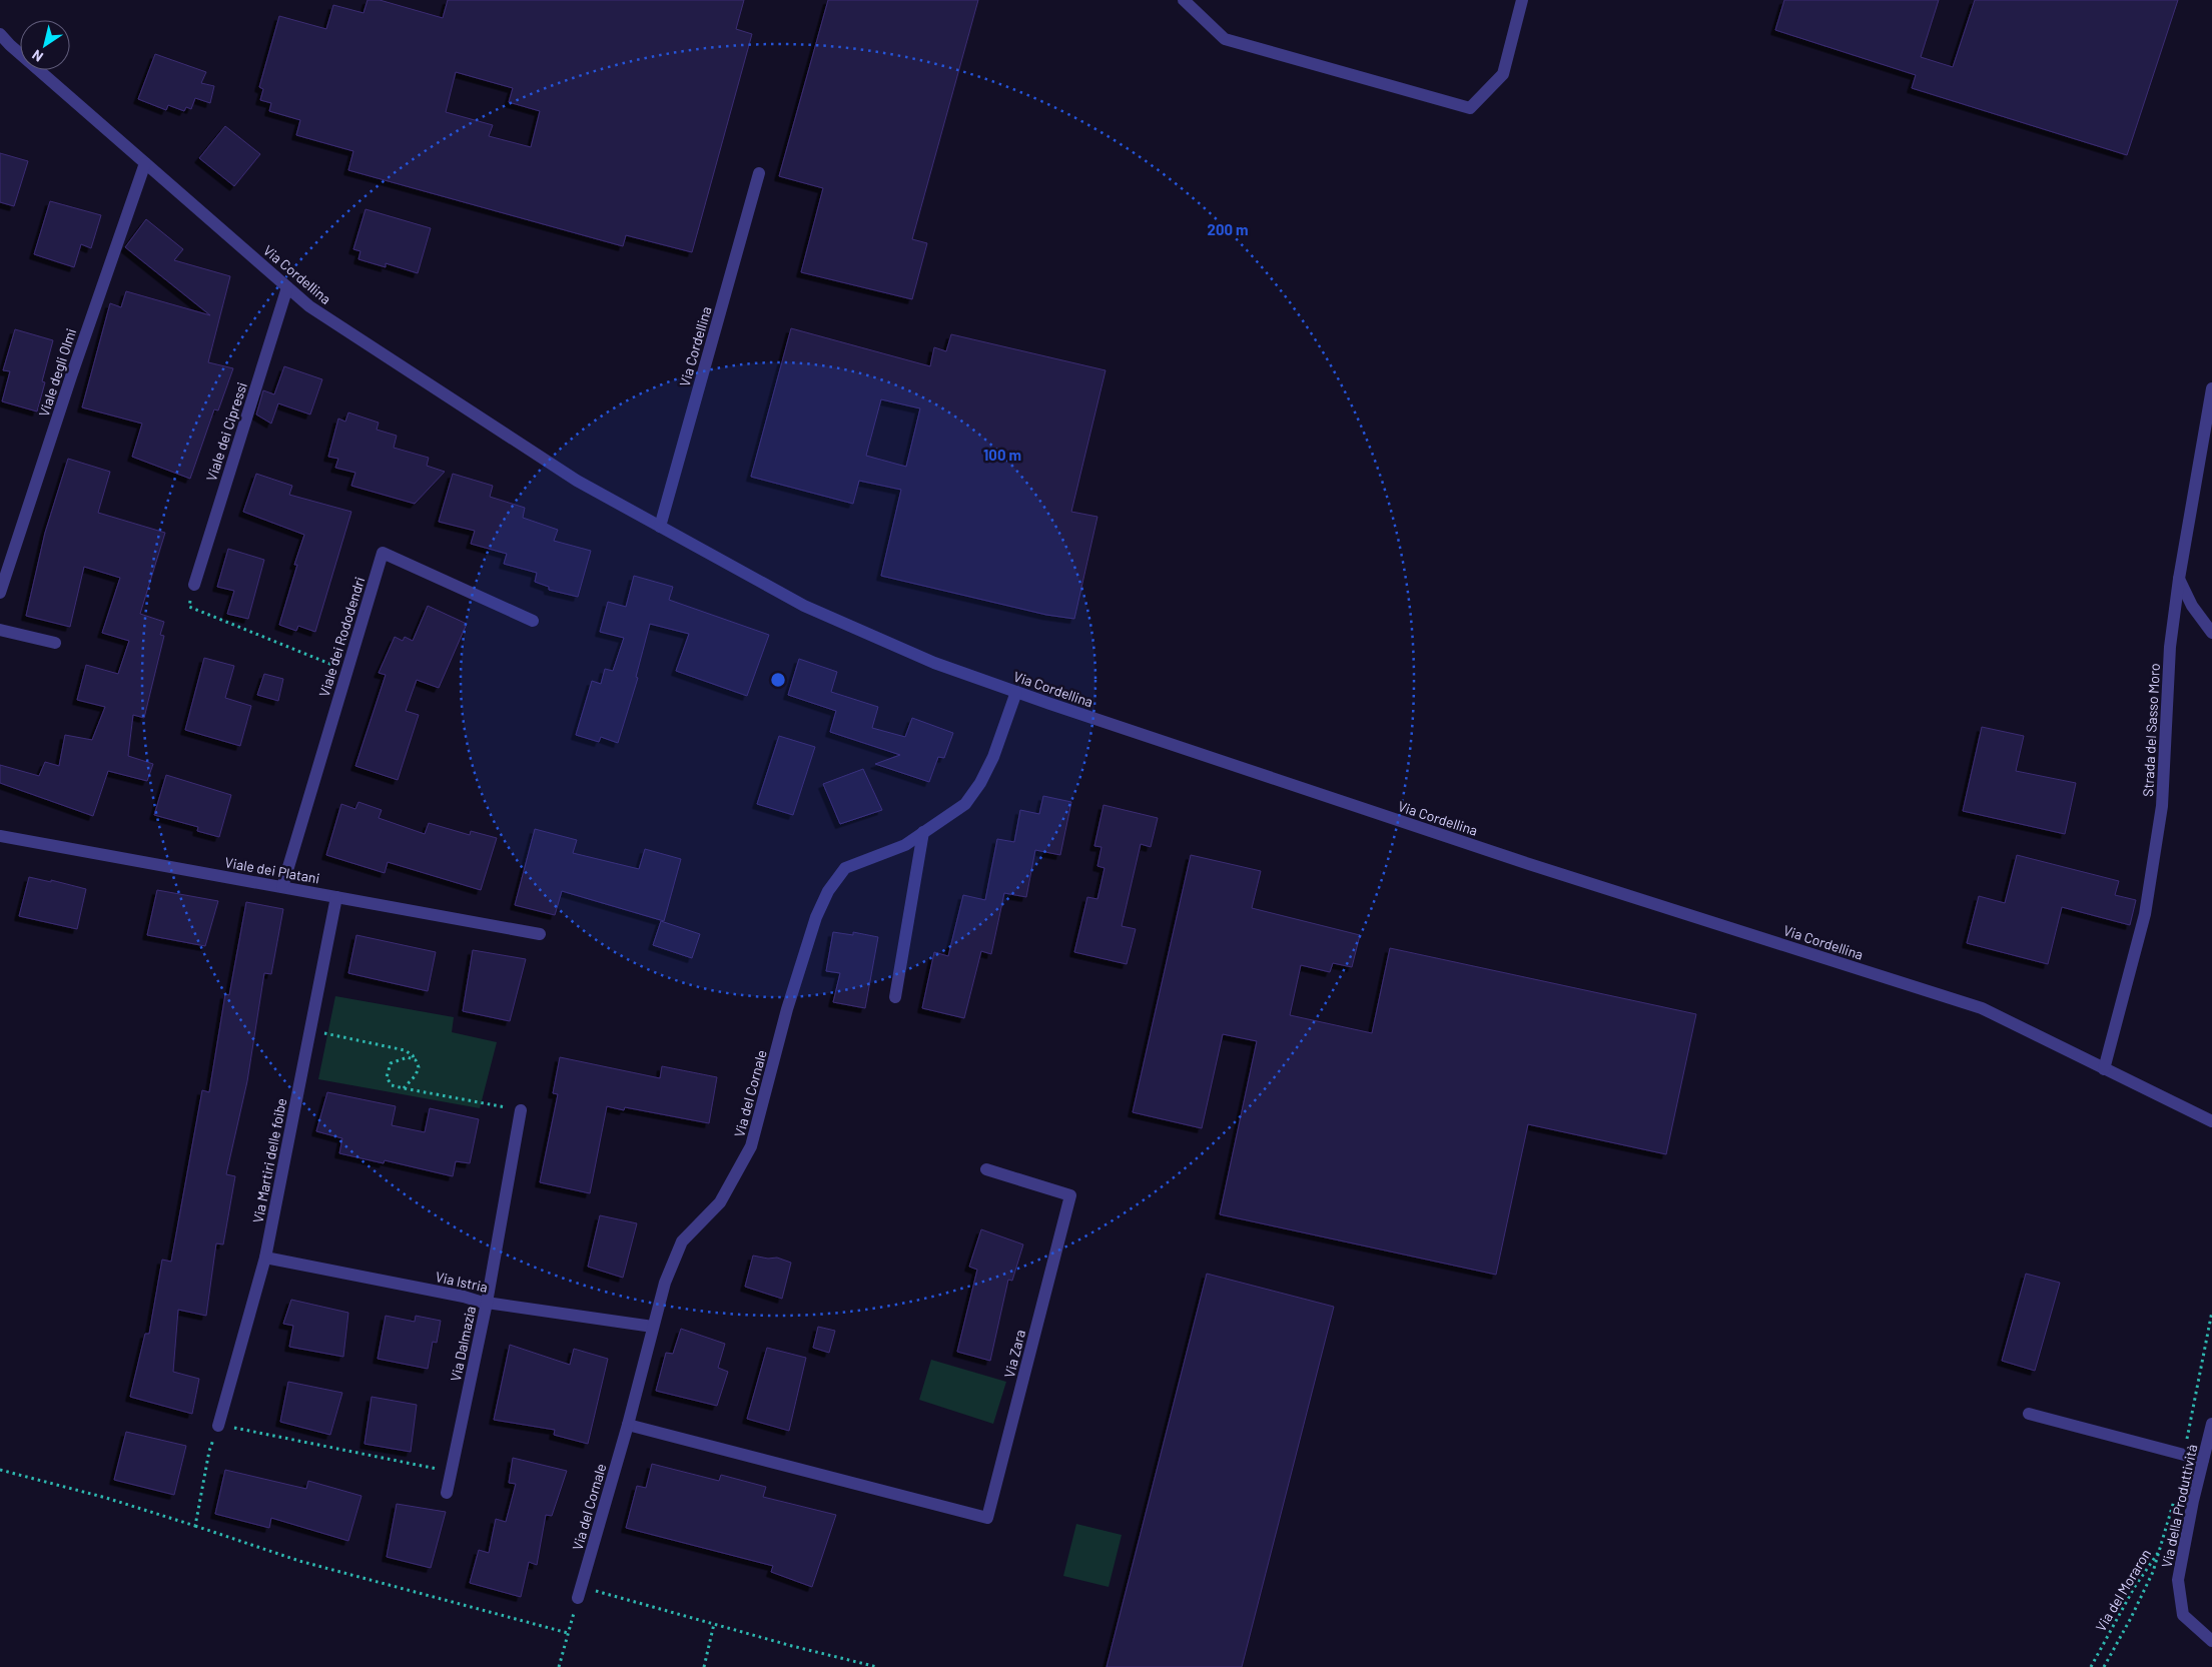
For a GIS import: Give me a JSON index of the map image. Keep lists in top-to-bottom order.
{
  "streets": {
    "street": [
      "Via Cordellina",
      "Viale degli Olmi",
      "Viale dei Cipressi",
      "Viale dei Rododendri",
      "Strada del Sasso Moro",
      "Viale dei Platani",
      "Via del Cornale",
      "Via Martiri delle foibe",
      "Via Istria",
      "Via Dalmazia",
      "Via Zara",
      "Via della Produttività"
    ],
    "path": ["Via del Moraron"]
  },
  "crossings": [
    ["Via Cordellina", "Viale degli Olmi"],
    ["Via Cordellina", "Viale dei Cipressi"],
    ["Via Cordellina", "Strada del Sasso Moro"],
    ["Via Cordellina", "Via del Cornale"],
    ["Viale dei Rododendri", "Viale dei Platani"],
    ["Viale dei Platani", "Via Martiri delle foibe"],
    ["Via del Cornale", "Via Istria"],
    ["Via del Cornale", "Via Zara"],
    ["Via Martiri delle foibe", "Via Istria"],
    ["Via Istria", "Via Dalmazia"]
  ],
  "north": "bottom left",
  "rings": ["200 m", "100 m"]
}
